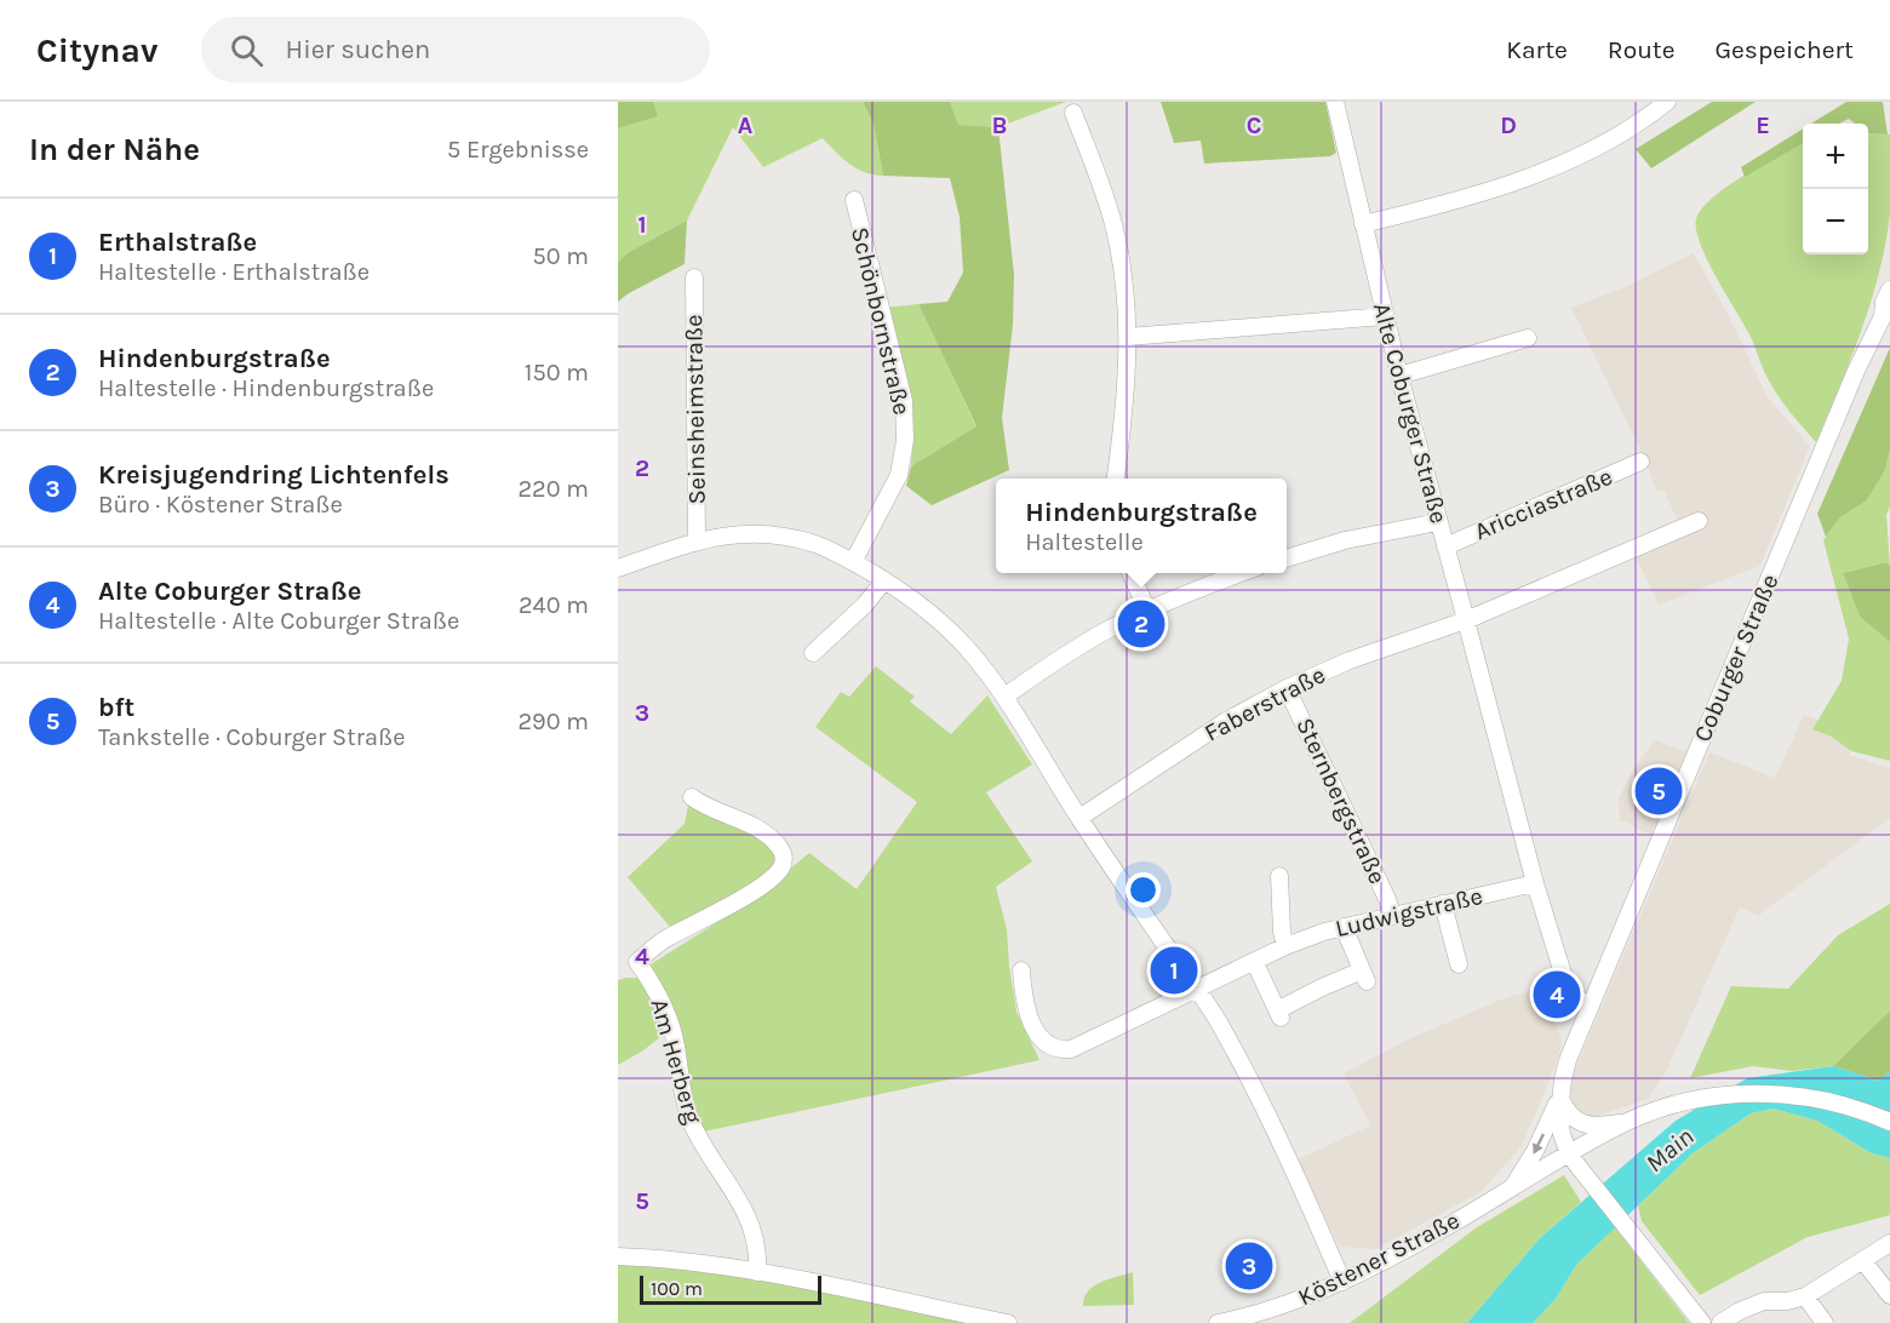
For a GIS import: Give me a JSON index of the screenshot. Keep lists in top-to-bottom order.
{
  "streets": {
    "street": [
      "Schönbornstraße",
      "Seinsheimstraße",
      "Alte Coburger Straße",
      "Aricciastraße",
      "Coburger Straße",
      "Faberstraße",
      "Sternbergstraße",
      "Ludwigstraße",
      "Am Herberg",
      "Köstener Straße"
    ]
  },
  "crossings": [
    ["Alte Coburger Straße", "Aricciastraße"],
    ["Alte Coburger Straße", "Coburger Straße"],
    ["Alte Coburger Straße", "Faberstraße"],
    ["Alte Coburger Straße", "Ludwigstraße"],
    ["Coburger Straße", "Köstener Straße"],
    ["Faberstraße", "Sternbergstraße"],
    ["Sternbergstraße", "Ludwigstraße"]
  ],
  "water": ["Main"],
  "scale_bar": "100 m",
  "page": {
    "header": "Citynav",
    "search": "Hier suchen",
    "nav": ["Karte", "Route", "Gespeichert"],
    "heading": ["In der Nähe", "5 Ergebnisse"],
    "map_buttons": ["+", "−"],
    "list": [
      {
        "mark": "1",
        "name": "Erthalstraße",
        "note": "Haltestelle · Erthalstraße",
        "value": "50 m"
      },
      {
        "mark": "2",
        "name": "Hindenburgstraße",
        "note": "Haltestelle · Hindenburgstraße",
        "value": "150 m"
      },
      {
        "mark": "3",
        "name": "Kreisjugendring Lichtenfels",
        "note": "Büro · Köstener Straße",
        "value": "220 m"
      },
      {
        "mark": "4",
        "name": "Alte Coburger Straße",
        "note": "Haltestelle · Alte Coburger Straße",
        "value": "240 m"
      },
      {
        "mark": "5",
        "name": "bft",
        "note": "Tankstelle · Coburger Straße",
        "value": "290 m"
      }
    ],
    "popup": ["Hindenburgstraße", "Haltestelle"],
    "pins": [
      "2",
      "5",
      "1",
      "4",
      "3"
    ],
    "scale": "100 m"
  },
  "grid": {
    "columns": [
      "A",
      "B",
      "C",
      "D",
      "E"
    ],
    "rows": [
      "1",
      "2",
      "3",
      "4",
      "5"
    ]
  }
}
